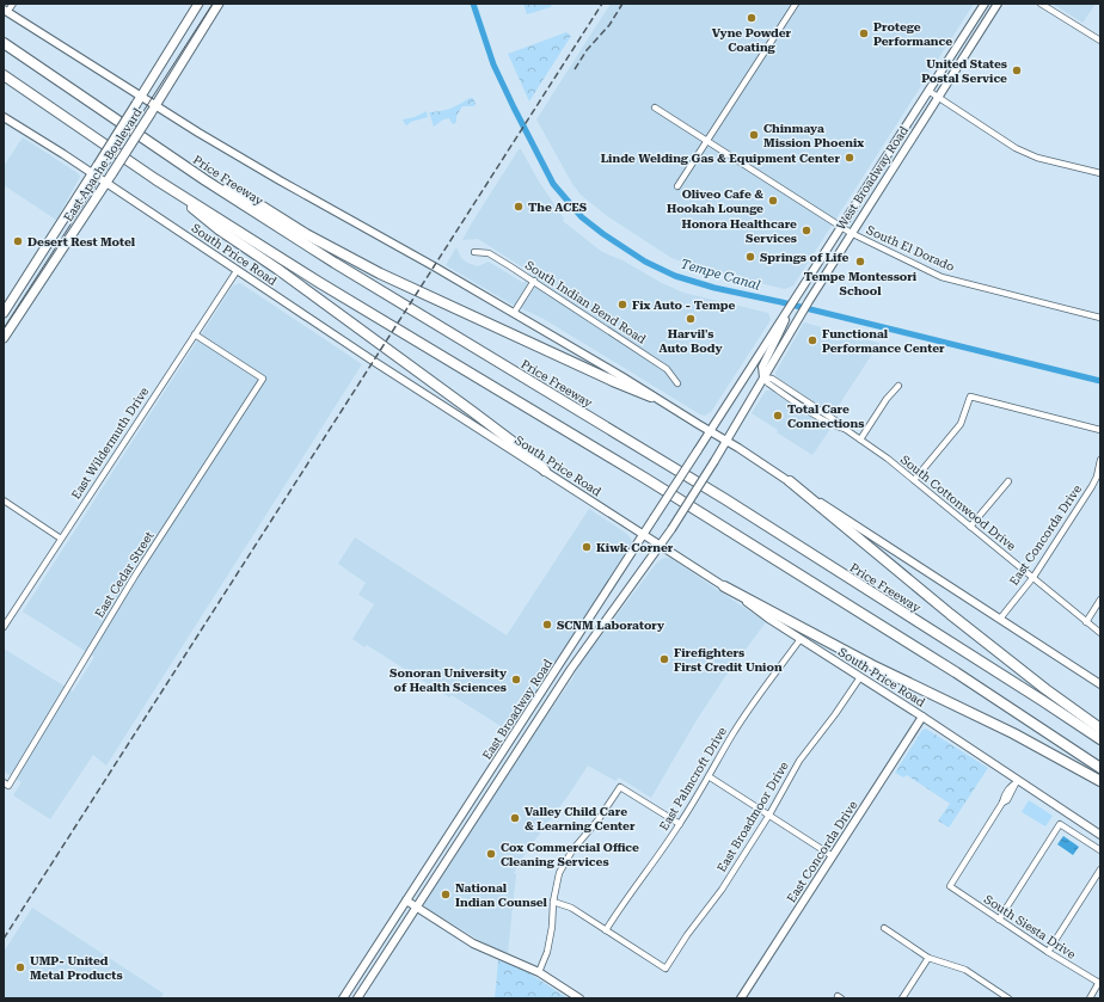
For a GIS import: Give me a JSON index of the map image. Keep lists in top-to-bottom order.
{
  "streets": {
    "highway": ["Price Freeway"],
    "main road": [
      "East Apache Boulevard",
      "West Broadway Road",
      "South Price Road",
      "East Concorda Drive",
      "East Broadway Road"
    ],
    "street": [
      "South El Dorado",
      "South Indian Bend Road",
      "East Wildermuth Drive",
      "South Cottonwood Drive",
      "East Cedar Street",
      "East Palmcroft Drive",
      "East Broadmoor Drive",
      "South Siesta Drive"
    ]
  },
  "crossings": [
    ["East Apache Boulevard", "South Price Road"],
    ["West Broadway Road", "South El Dorado"],
    ["West Broadway Road", "South Cottonwood Drive"],
    ["West Broadway Road", "East Broadway Road"],
    ["South Price Road", "East Wildermuth Drive"],
    ["South Price Road", "East Concorda Drive"],
    ["South Price Road", "East Broadway Road"],
    ["South Price Road", "East Palmcroft Drive"],
    ["South Price Road", "East Broadmoor Drive"],
    ["South Price Road", "South Siesta Drive"],
    ["East Wildermuth Drive", "East Cedar Street"],
    ["South Cottonwood Drive", "East Concorda Drive"],
    ["East Palmcroft Drive", "East Broadmoor Drive"]
  ],
  "water": ["Tempe Canal"],
  "places": [
    "Vyne Powder Coating",
    "Protege Performance",
    "United States Postal Service",
    "Chinmaya Mission Phoenix",
    "Linde Welding Gas & Equipment Center",
    "Oliveo Cafe & Hookah Lounge",
    "The ACES",
    "Honora Healthcare Services",
    "Desert Rest Motel",
    "Springs of Life",
    "Tempe Montessori School",
    "Fix Auto - Tempe",
    "Harvil's Auto Body",
    "Functional Performance Center",
    "Total Care Connections",
    "Kiwk Corner",
    "SCNM Laboratory",
    "Firefighters First Credit Union",
    "Sonoran University of Health Sciences",
    "Valley Child Care & Learning Center",
    "Cox Commercial Office Cleaning Services",
    "National Indian Counsel",
    "UMP- United Metal Products"
  ]
}
